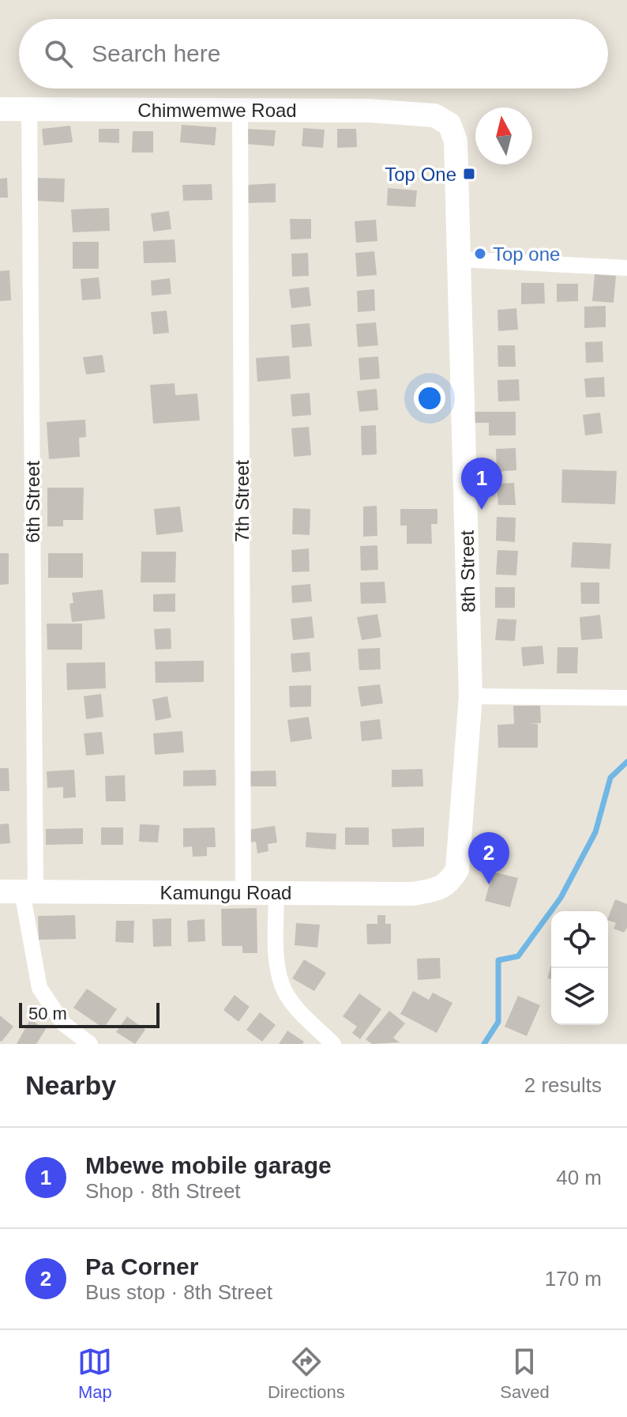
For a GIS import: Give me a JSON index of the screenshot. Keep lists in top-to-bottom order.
{
  "streets": {
    "street": [
      "Chimwemwe Road",
      "7th Street",
      "6th Street",
      "8th Street",
      "Kamungu Road"
    ]
  },
  "crossings": [
    ["Chimwemwe Road", "7th Street"],
    ["Chimwemwe Road", "6th Street"],
    ["Chimwemwe Road", "8th Street"],
    ["7th Street", "Kamungu Road"],
    ["6th Street", "Kamungu Road"],
    ["8th Street", "Kamungu Road"]
  ],
  "places": {
    "transit": ["Top One"],
    "other": ["Top one"]
  },
  "scale_bar": "50 m",
  "north": "top",
  "page": {
    "search": "Search here",
    "pins": ["1", "2"],
    "scale": "50 m",
    "heading": ["Nearby", "2 results"],
    "list": [
      {
        "mark": "1",
        "name": "Mbewe mobile garage",
        "note": "Shop · 8th Street",
        "value": "40 m"
      },
      {
        "mark": "2",
        "name": "Pa Corner",
        "note": "Bus stop · 8th Street",
        "value": "170 m"
      }
    ],
    "nav": ["Map", "Directions", "Saved"]
  }
}
